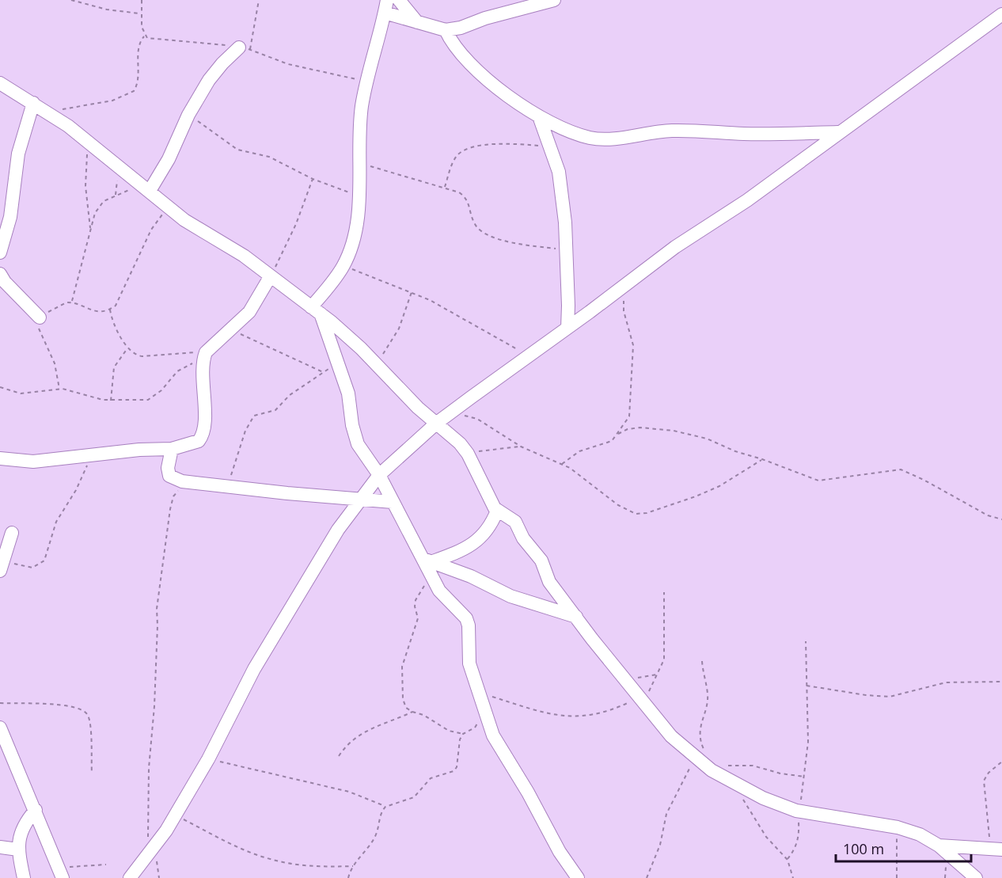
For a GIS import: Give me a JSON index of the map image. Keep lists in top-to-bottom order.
{
  "scale_bar": "100 m"
}
